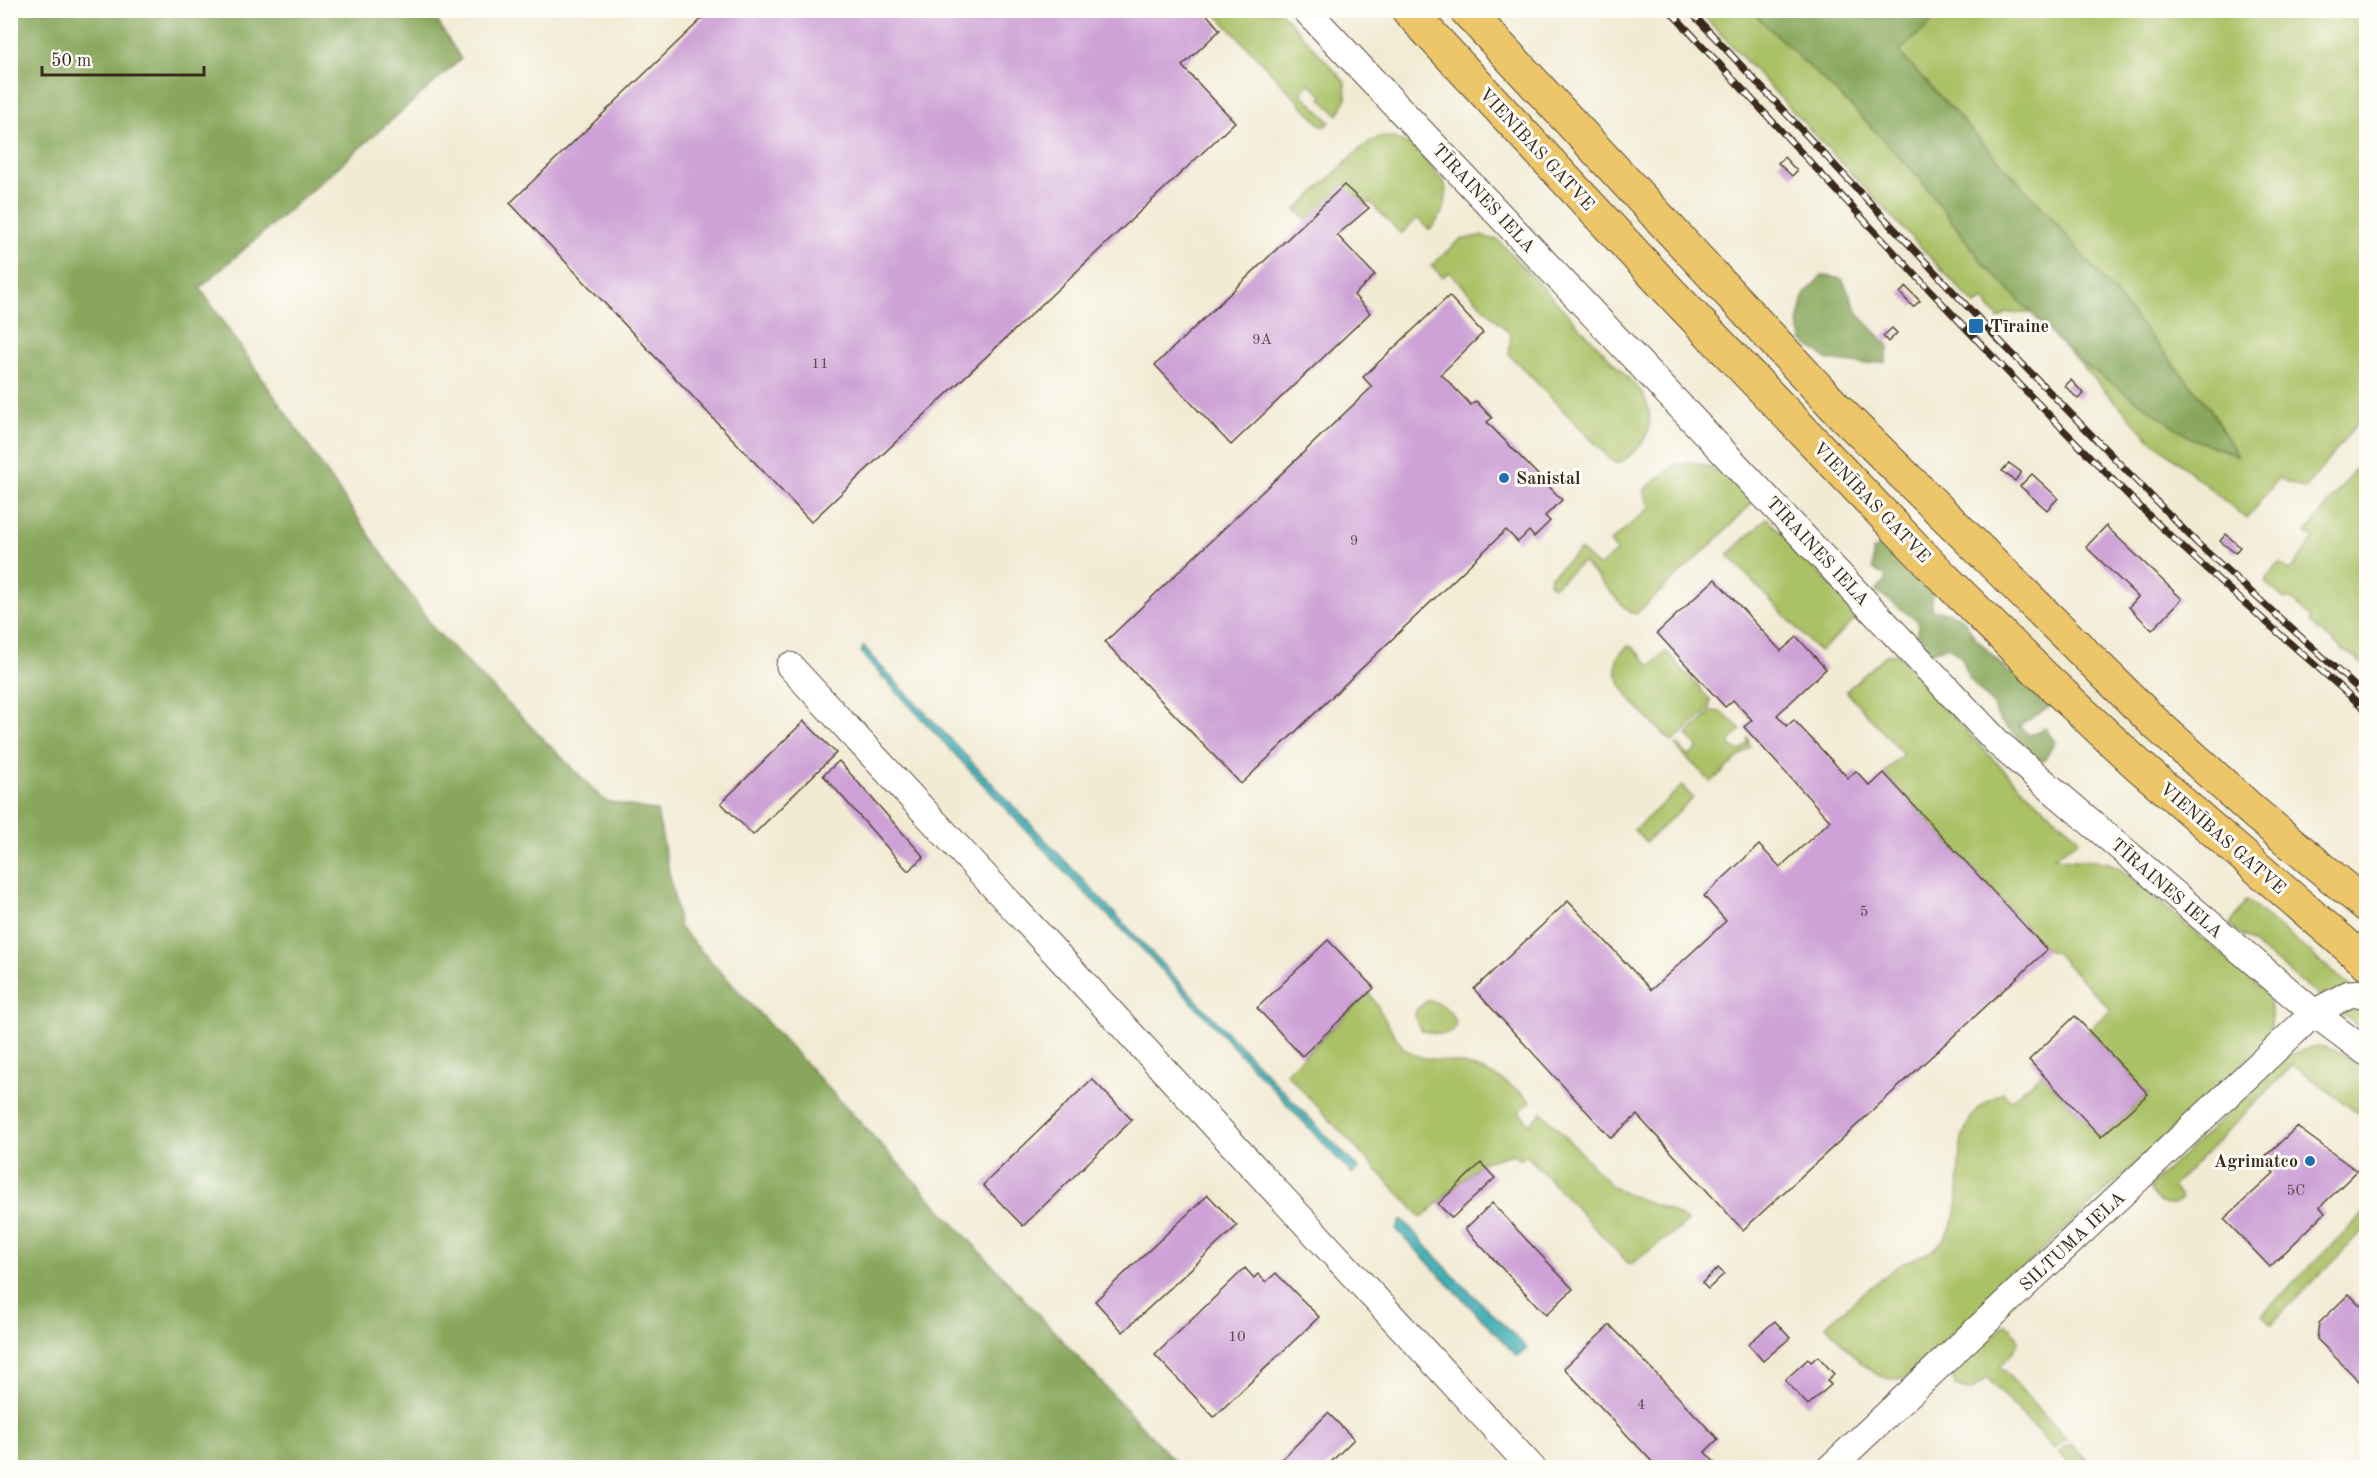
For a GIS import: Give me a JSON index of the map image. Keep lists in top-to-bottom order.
{
  "streets": {
    "highway": ["VIENĪBAS GATVE"],
    "street": ["TĪRAINES IELA", "SILTUMA IELA"]
  },
  "crossings": [
    ["TĪRAINES IELA", "SILTUMA IELA"]
  ],
  "places": {
    "transit": ["Tīraine"],
    "other": ["Sanistal", "Agrimatco"]
  },
  "house_numbers": [
    "9A",
    "11",
    "9",
    "5",
    "5C",
    "10",
    "4"
  ],
  "scale_bar": "50 m"
}
